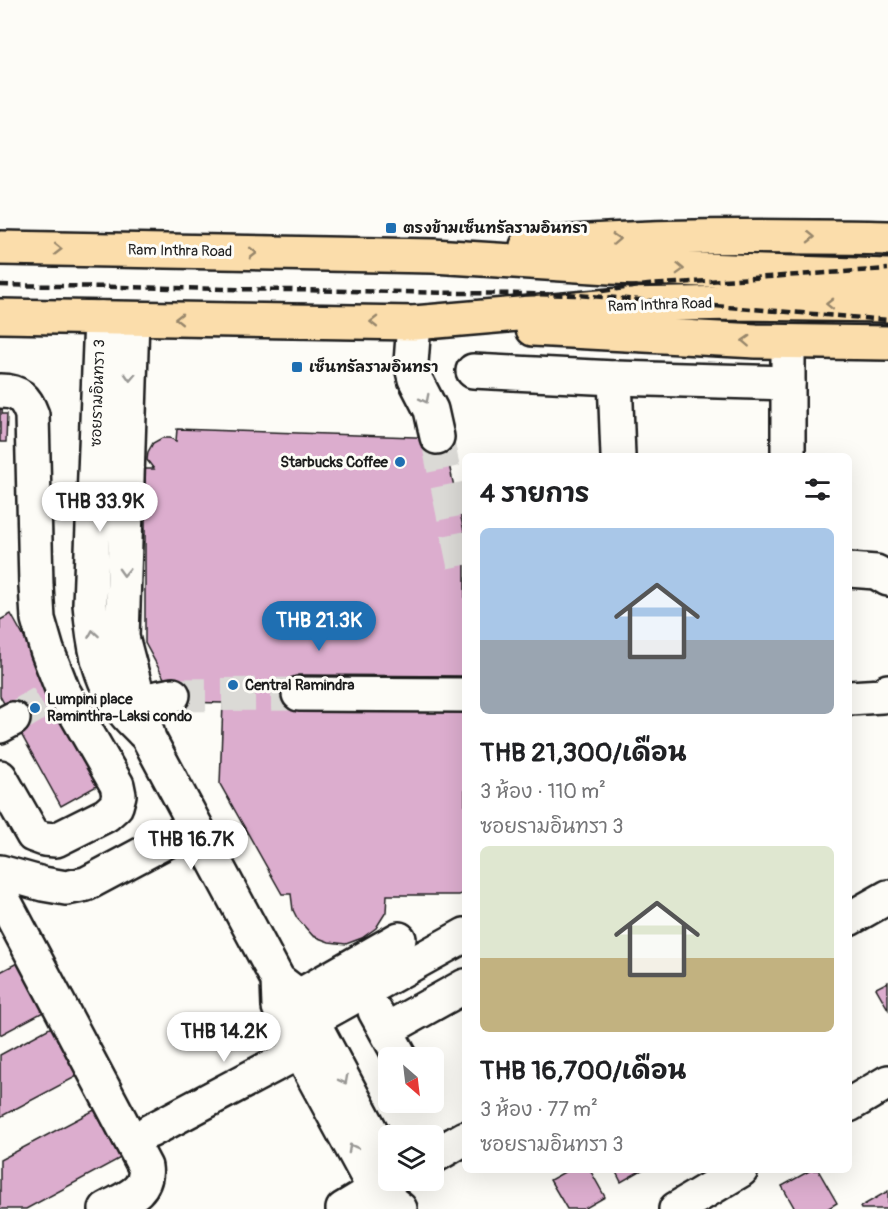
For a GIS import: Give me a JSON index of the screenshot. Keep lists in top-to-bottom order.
{
  "streets": {
    "main road": ["Ram Inthra Road"]
  },
  "places": {
    "transit": ["ตรงข้ามเซ็นทรัลรามอินทรา", "เซ็นทรัลรามอินทรา"],
    "other": ["Starbucks Coffee", "Central Ramindra", "Lumpini place Raminthra-Laksi condo"]
  },
  "north": "bottom right",
  "page": {
    "heading": "4 รายการ",
    "price": [
      "THB 33.9K",
      "THB 21.3K",
      "THB 16.7K",
      "THB 14.2K"
    ],
    "list": [
      {
        "name": "THB 21,300/เดือน",
        "note": "3 ห้อง · 110 m² · ซอยรามอินทรา 3"
      },
      {
        "name": "THB 16,700/เดือน",
        "note": "3 ห้อง · 77 m² · ซอยรามอินทรา 3"
      }
    ]
  }
}
